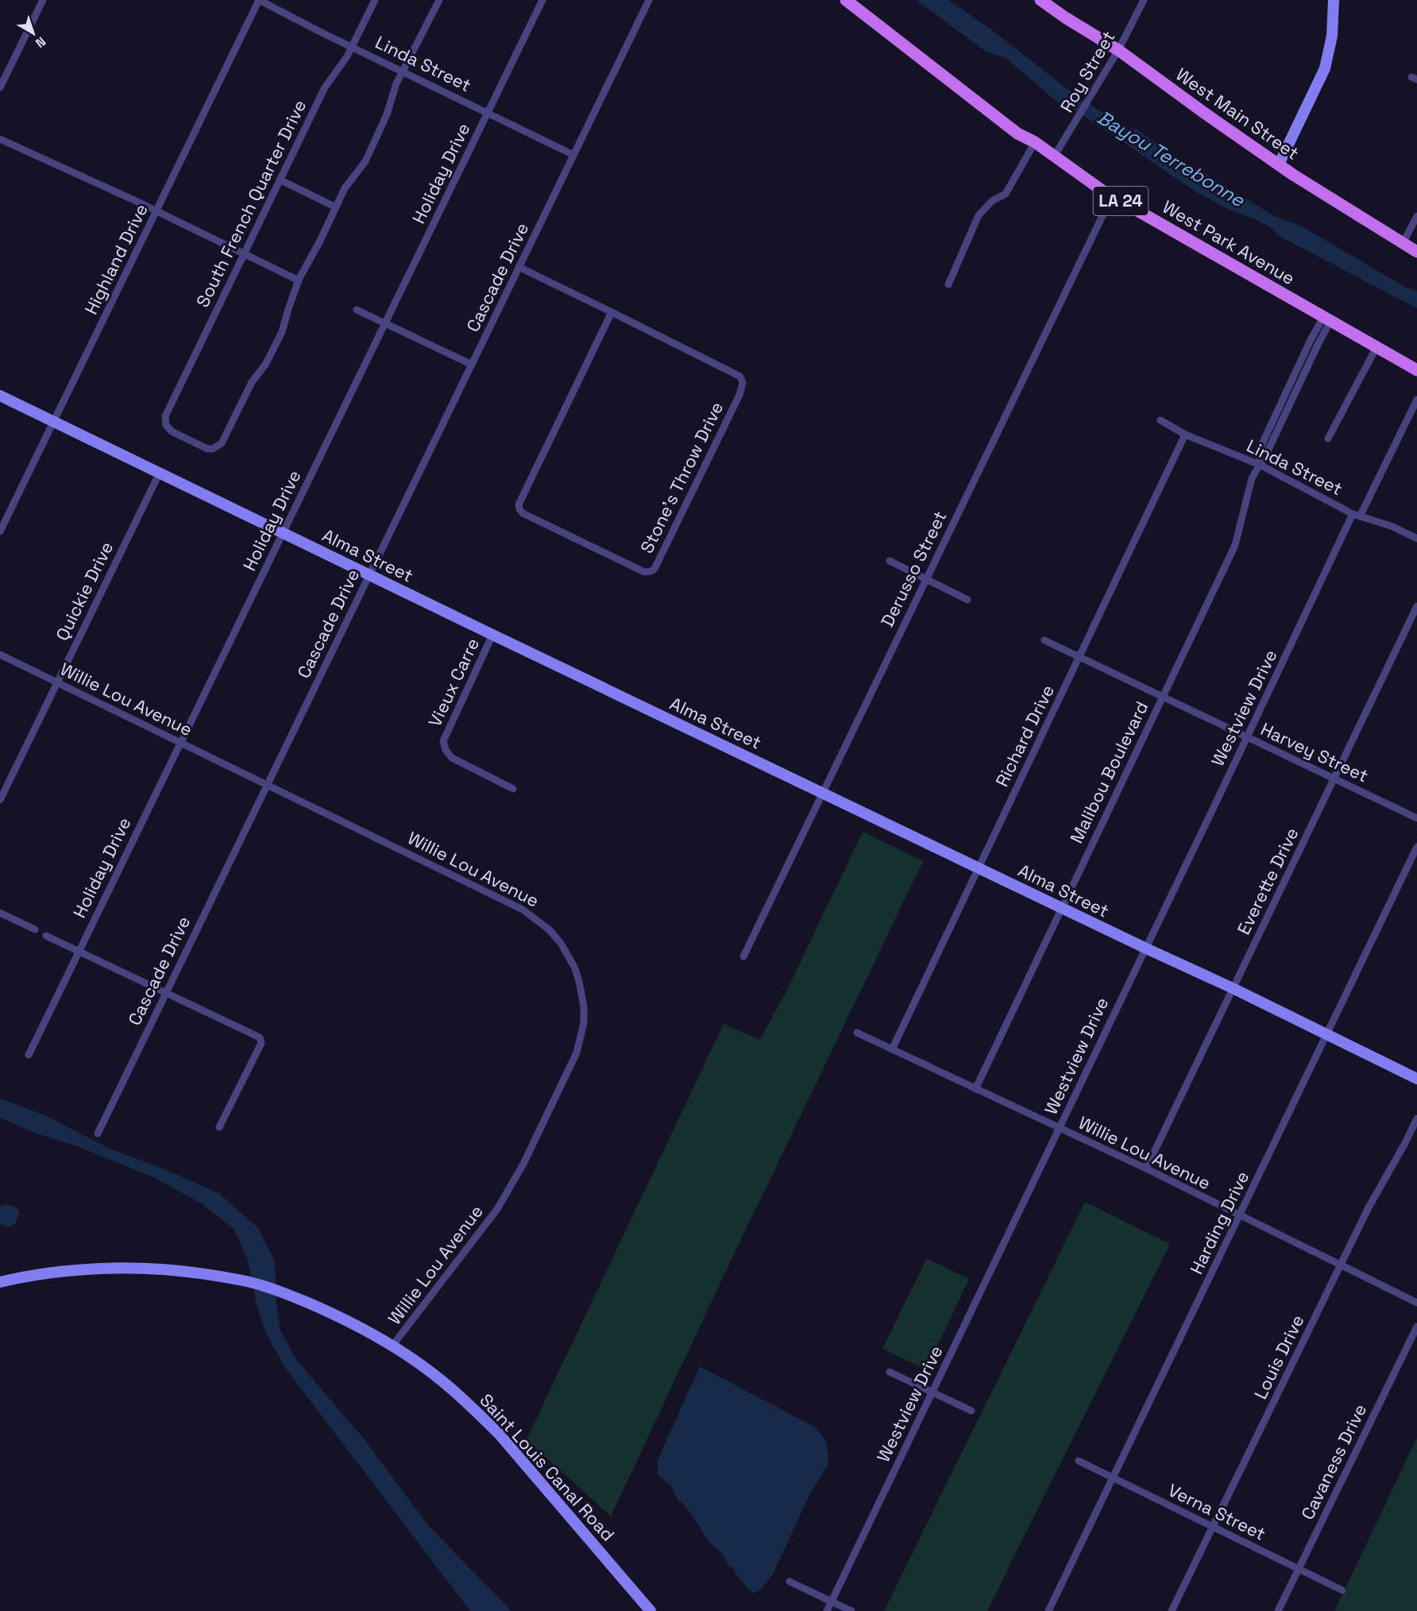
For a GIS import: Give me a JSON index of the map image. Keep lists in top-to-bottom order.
{
  "streets": {
    "main road": ["West Main Street", "LA 24", "West Park Avenue"],
    "street": [
      "Linda Street",
      "Roy Street",
      "Holiday Drive",
      "South French Quarter Drive",
      "Highland Drive",
      "Cascade Drive",
      "Stone's Throw Drive",
      "Alma Street",
      "Derusso Street",
      "Quickie Drive",
      "Vieux Carre",
      "Willie Lou Avenue",
      "Westview Drive",
      "Richard Drive",
      "Harvey Street",
      "Malibou Boulevard",
      "Everette Drive",
      "Harding Drive",
      "Louis Drive",
      "Cavaness Drive",
      "Saint Louis Canal Road",
      "Verna Street"
    ]
  },
  "crossings": [
    ["Linda Street", "Holiday Drive"],
    ["Linda Street", "South French Quarter Drive"],
    ["Linda Street", "Highland Drive"],
    ["Linda Street", "Cascade Drive"],
    ["Linda Street", "Westview Drive"],
    ["Linda Street", "Richard Drive"],
    ["Linda Street", "Malibou Boulevard"],
    ["Roy Street", "West Main Street"],
    ["Roy Street", "West Park Avenue"],
    ["Holiday Drive", "Alma Street"],
    ["Holiday Drive", "Willie Lou Avenue"],
    ["West Park Avenue", "Derusso Street"],
    ["West Park Avenue", "Malibou Boulevard"],
    ["Highland Drive", "Alma Street"],
    ["Cascade Drive", "Stone's Throw Drive"],
    ["Cascade Drive", "Alma Street"],
    ["Cascade Drive", "Willie Lou Avenue"],
    ["Alma Street", "Derusso Street"],
    ["Alma Street", "Quickie Drive"],
    ["Alma Street", "Vieux Carre"],
    ["Alma Street", "Westview Drive"],
    ["Alma Street", "Richard Drive"],
    ["Alma Street", "Malibou Boulevard"],
    ["Alma Street", "Everette Drive"],
    ["Alma Street", "Harding Drive"],
    ["Quickie Drive", "Willie Lou Avenue"],
    ["Willie Lou Avenue", "Westview Drive"],
    ["Willie Lou Avenue", "Richard Drive"],
    ["Willie Lou Avenue", "Malibou Boulevard"],
    ["Willie Lou Avenue", "Everette Drive"],
    ["Willie Lou Avenue", "Harding Drive"],
    ["Willie Lou Avenue", "Louis Drive"],
    ["Willie Lou Avenue", "Saint Louis Canal Road"],
    ["Westview Drive", "Harvey Street"],
    ["Richard Drive", "Harvey Street"],
    ["Harvey Street", "Malibou Boulevard"],
    ["Harvey Street", "Everette Drive"],
    ["Harding Drive", "Verna Street"],
    ["Louis Drive", "Verna Street"],
    ["Cavaness Drive", "Verna Street"]
  ],
  "water": ["Bayou Terrebonne"],
  "north": "bottom right"
}
